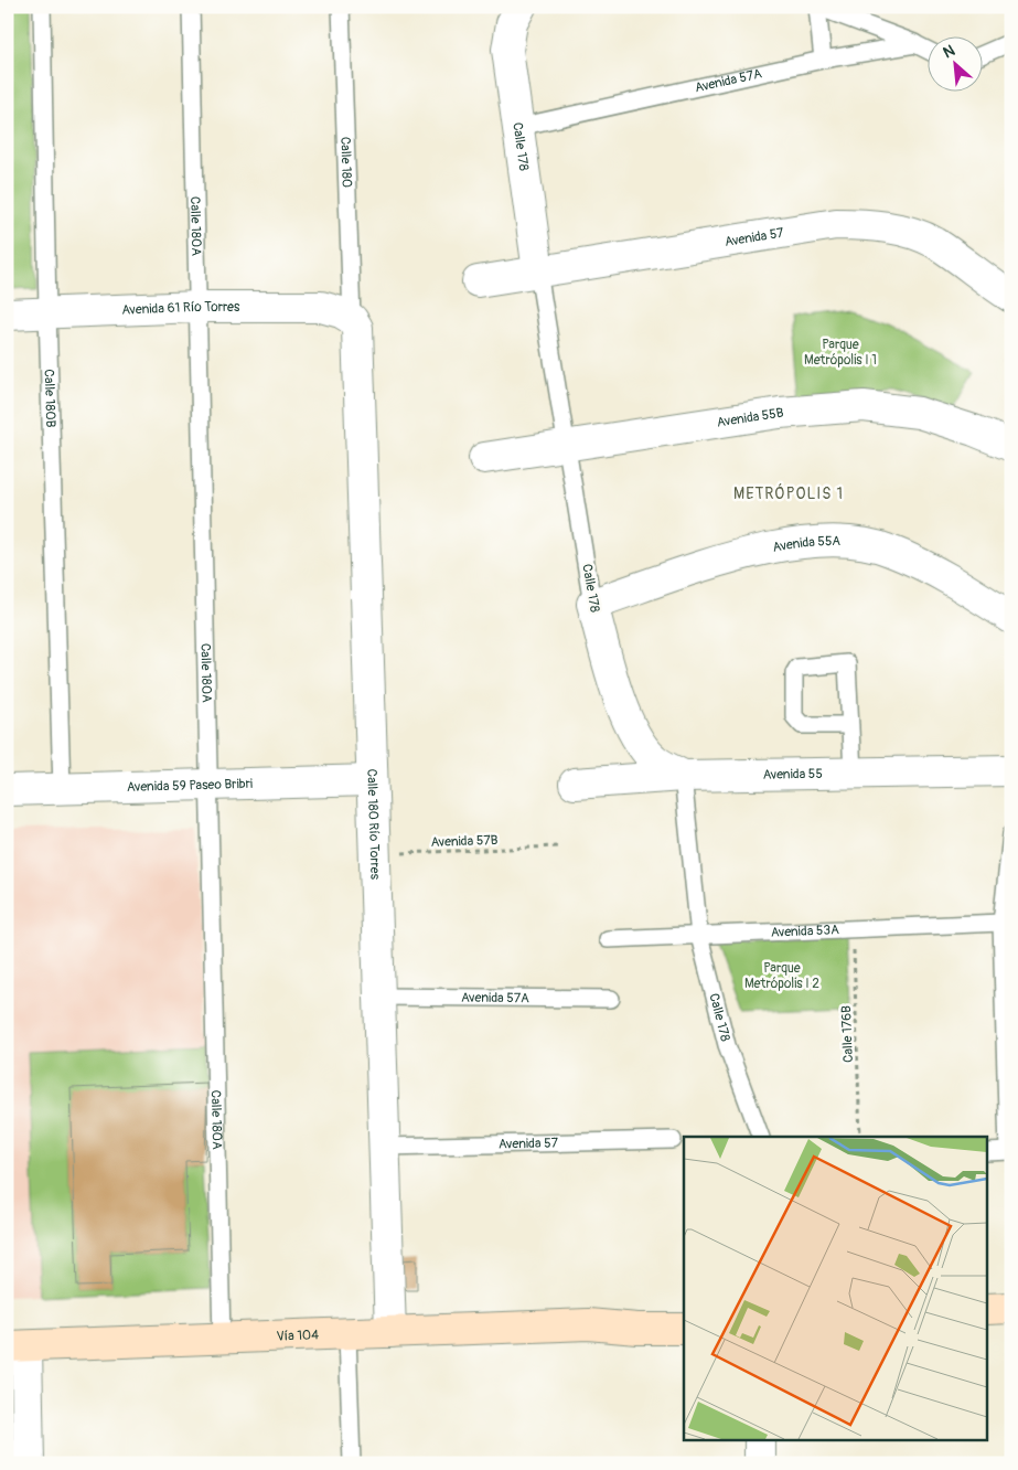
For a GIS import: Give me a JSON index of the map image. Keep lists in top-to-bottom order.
{
  "streets": {
    "main road": ["Vía 104"],
    "street": [
      "Calle 178",
      "Avenida 57",
      "Avenida 61 Río Torres",
      "Avenida 55B",
      "Avenida 55A",
      "Avenida 55",
      "Avenida 59 Paseo Bribri",
      "Calle 180 Río Torres"
    ],
    "lane": [
      "Avenida 57A",
      "Calle 180",
      "Calle 180A",
      "Calle 180B",
      "Avenida 53A"
    ],
    "path": ["Avenida 57B", "Calle 176B"]
  },
  "crossings": [
    ["Avenida 57A", "Calle 178"],
    ["Avenida 57A", "Calle 180 Río Torres"],
    ["Calle 178", "Avenida 57"],
    ["Calle 178", "Avenida 55B"],
    ["Calle 178", "Avenida 55A"],
    ["Calle 178", "Avenida 55"],
    ["Calle 178", "Avenida 53A"],
    ["Calle 180", "Avenida 61 Río Torres"],
    ["Calle 180", "Calle 180 Río Torres"],
    ["Calle 180A", "Avenida 61 Río Torres"],
    ["Calle 180A", "Avenida 59 Paseo Bribri"],
    ["Calle 180A", "Vía 104"],
    ["Avenida 57", "Calle 180 Río Torres"],
    ["Avenida 61 Río Torres", "Calle 180B"],
    ["Avenida 61 Río Torres", "Calle 180 Río Torres"],
    ["Calle 180B", "Avenida 59 Paseo Bribri"],
    ["Avenida 59 Paseo Bribri", "Calle 180 Río Torres"],
    ["Calle 180 Río Torres", "Avenida 57B"],
    ["Calle 180 Río Torres", "Vía 104"],
    ["Avenida 53A", "Calle 176B"]
  ],
  "districts": ["METRÓPOLIS 1"],
  "parks": ["Parque Metrópolis I 1", "Parque Metrópolis I 2"],
  "north": "top left"
}
